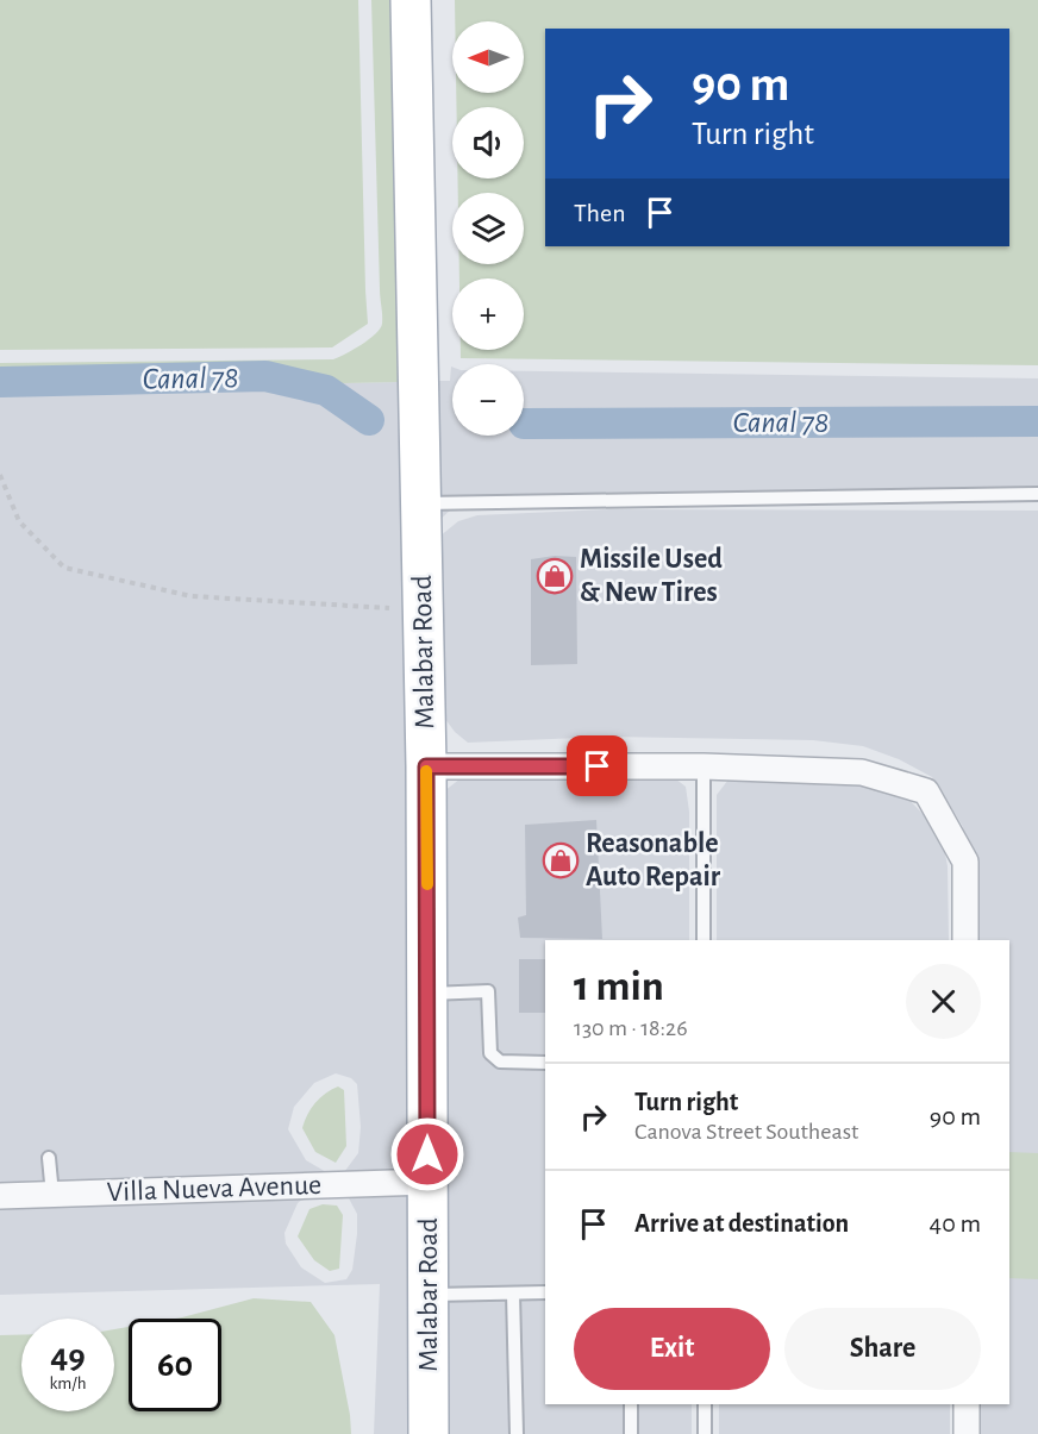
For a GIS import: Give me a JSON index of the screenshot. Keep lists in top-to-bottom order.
{
  "streets": {
    "main road": ["Malabar Road"],
    "street": ["Villa Nueva Avenue"]
  },
  "crossings": [
    ["Malabar Road", "Villa Nueva Avenue"]
  ],
  "water": ["Canal 78"],
  "places": {
    "shop": ["Missile Used & New Tires", "Reasonable Auto Repair"]
  },
  "north": "left",
  "page": {
    "map_buttons": ["+", "−"],
    "turn": ["90 m", "Turn right"],
    "then": "Then",
    "heading": ["1 min", "130 m · 18:26"],
    "list": [
      {
        "name": "Turn right",
        "note": "Canova Street Southeast",
        "value": "90 m"
      },
      {
        "name": "Arrive at destination",
        "value": "40 m"
      }
    ],
    "buttons": ["Exit", "Share"],
    "speed": "49 km/h",
    "limit": "60"
  }
}
